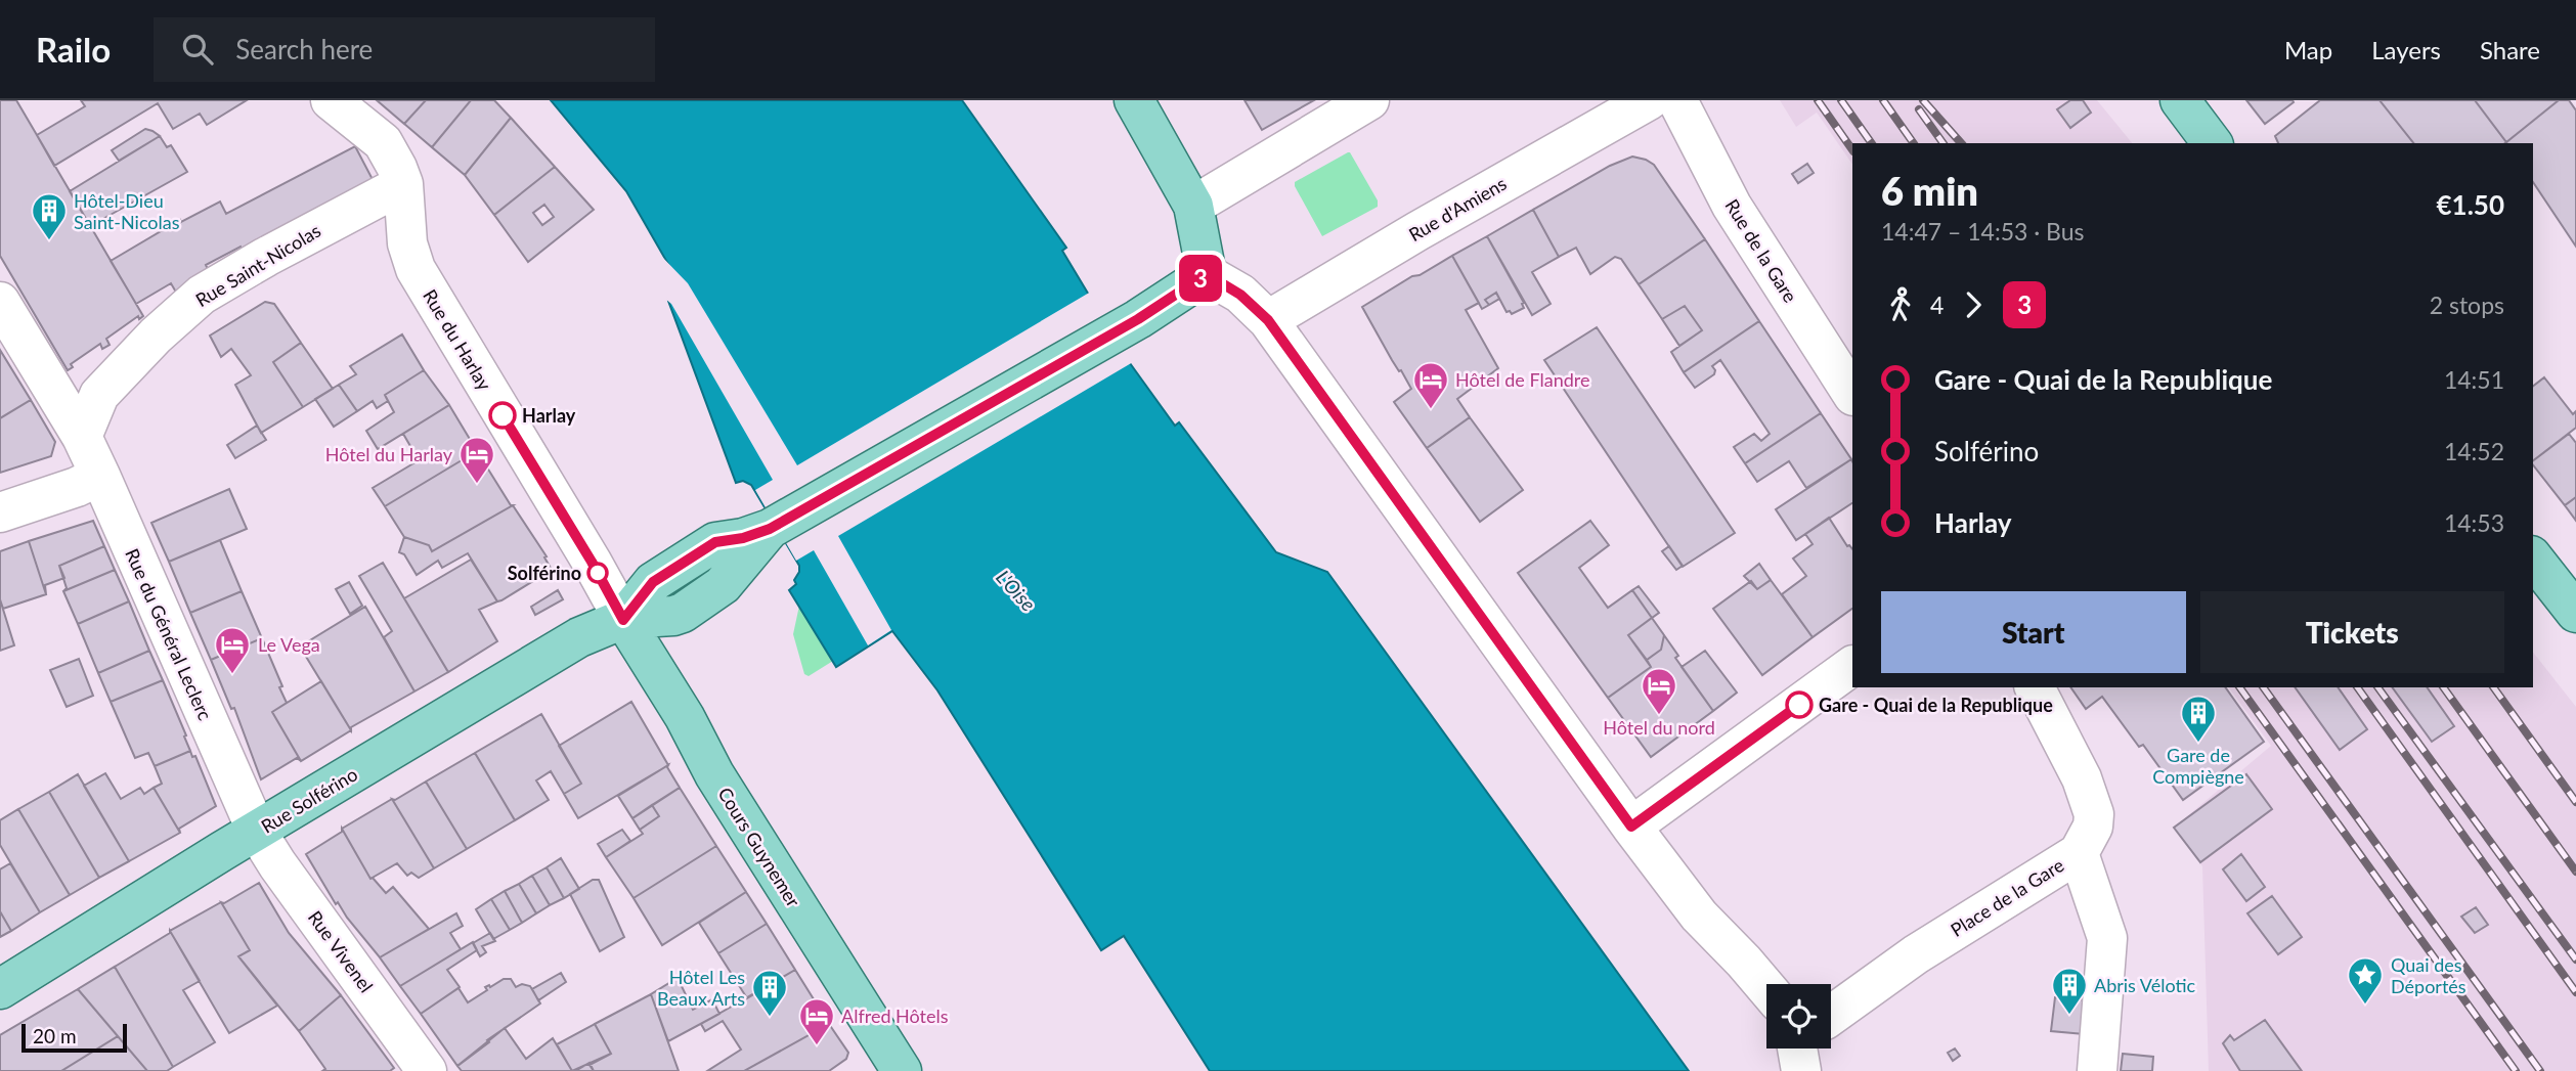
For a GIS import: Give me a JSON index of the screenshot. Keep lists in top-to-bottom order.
{
  "streets": {
    "main road": ["Rue Solférino", "Cours Guynemer"],
    "street": [
      "Rue d'Amiens",
      "Rue de la Gare",
      "Rue Saint-Nicolas",
      "Rue du Harlay",
      "Rue du Général Leclerc",
      "Place de la Gare",
      "Rue Vivenel"
    ]
  },
  "crossings": [
    ["Rue Saint-Nicolas", "Rue du Harlay"],
    ["Rue Saint-Nicolas", "Rue du Général Leclerc"],
    ["Rue du Harlay", "Rue Solférino"],
    ["Rue du Harlay", "Cours Guynemer"],
    ["Rue du Général Leclerc", "Rue Solférino"],
    ["Rue du Général Leclerc", "Rue Vivenel"],
    ["Rue Solférino", "Cours Guynemer"],
    ["Rue Solférino", "Rue Vivenel"]
  ],
  "water": ["L'Oise"],
  "places": {
    "building": [
      "Hôtel-Dieu Saint-Nicolas",
      "Gare de Compiègne",
      "Abris Vélotic",
      "Hôtel Les Beaux Arts"
    ],
    "hotel": [
      "Hôtel de Flandre",
      "Hôtel du Harlay",
      "Le Vega",
      "Hôtel du nord",
      "Alfred Hôtels"
    ],
    "other": ["Harlay", "Solférino", "Gare - Quai de la Republique"],
    "place": ["Quai des Déportés"]
  },
  "lines": ["bus line 3"],
  "scale_bar": "20 m",
  "page": {
    "header": "Railo",
    "search": "Search here",
    "nav": ["Map", "Layers", "Share"],
    "on_map": "3",
    "heading": ["6 min", "14:47 – 14:53 · Bus", "€1.50"],
    "legs": ["4", "3", "2 stops"],
    "list": [
      {
        "name": "Gare - Quai de la Republique",
        "value": "14:51"
      },
      {
        "name": "Solférino",
        "value": "14:52"
      },
      {
        "name": "Harlay",
        "value": "14:53"
      }
    ],
    "buttons": ["Start", "Tickets"],
    "scale": "20 m"
  }
}
